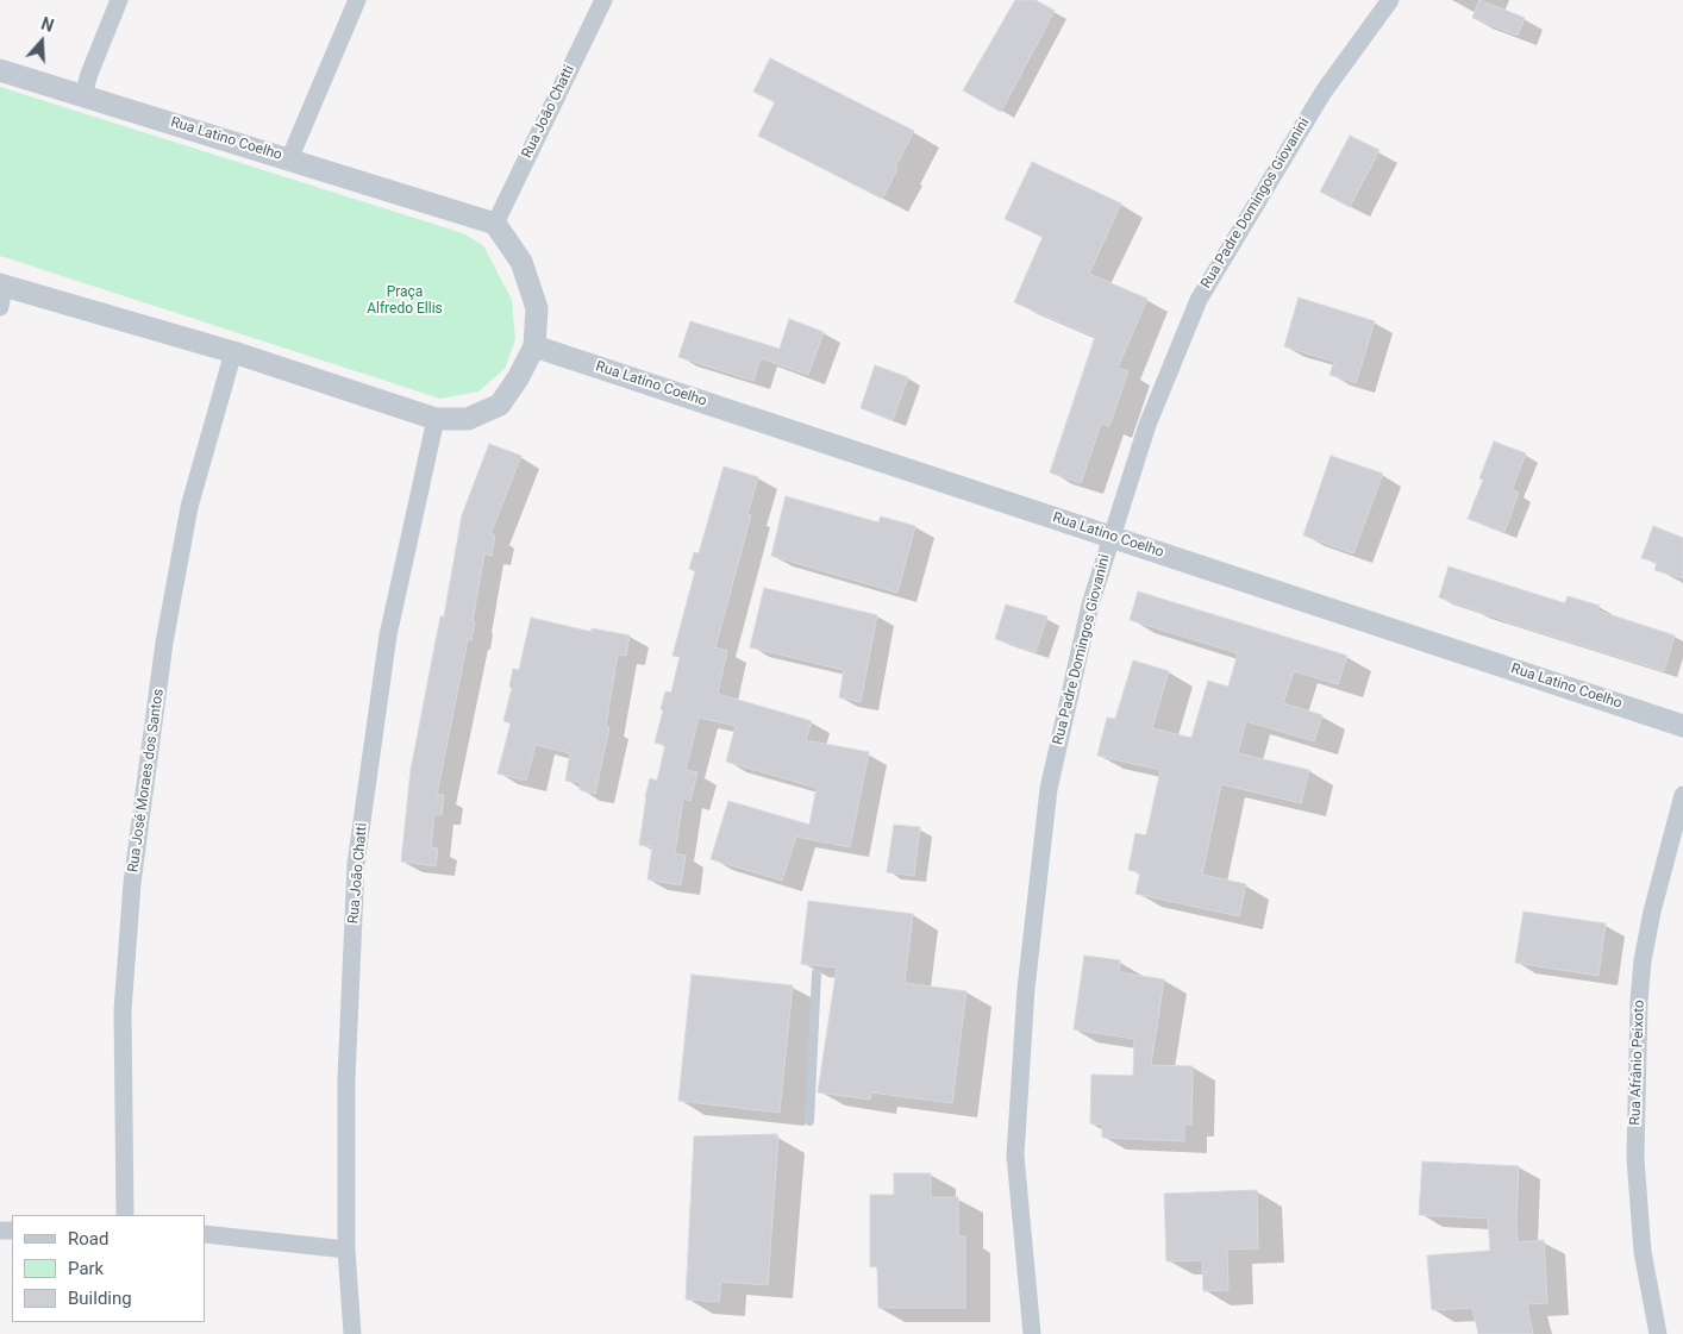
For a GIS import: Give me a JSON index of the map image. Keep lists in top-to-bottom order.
{
  "streets": {
    "street": [
      "Rua João Chatti",
      "Rua Latino Coelho",
      "Rua Padre Domingos Giovanini",
      "Rua José Moraes dos Santos",
      "Rua Afrânio Peixoto"
    ]
  },
  "crossings": [
    ["Rua João Chatti", "Rua Latino Coelho"],
    ["Rua Latino Coelho", "Rua Padre Domingos Giovanini"]
  ],
  "parks": ["Praça Alfredo Ellis"],
  "legend": ["Road", "Park", "Building"],
  "north": "top"
}
